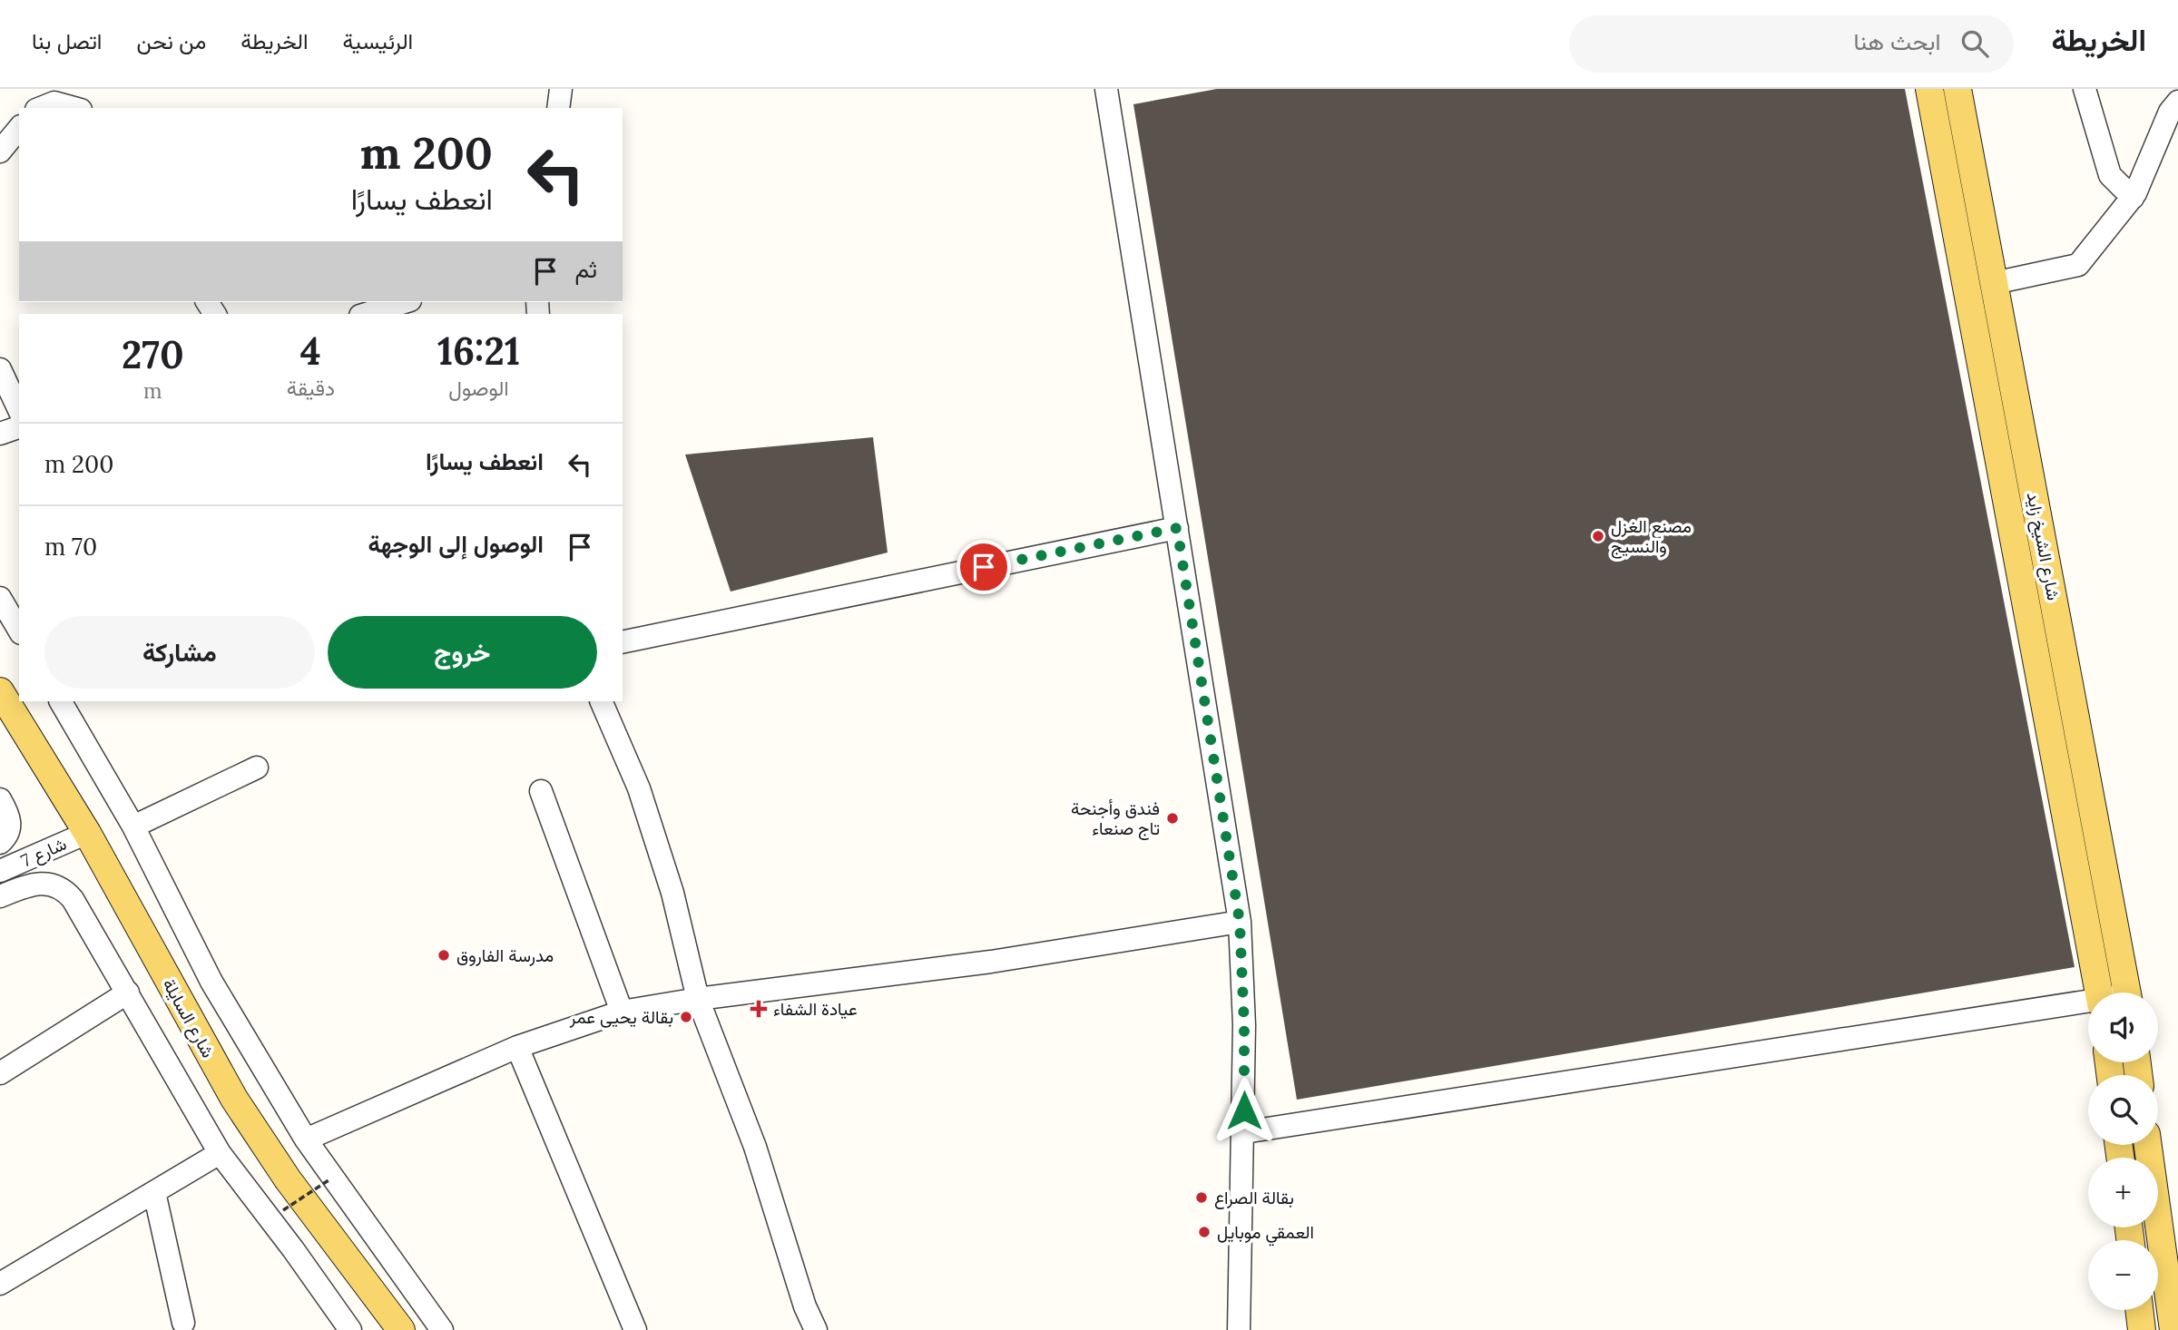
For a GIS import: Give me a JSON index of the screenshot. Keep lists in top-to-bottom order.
{
  "streets": {
    "main road": ["شارع الشيخ زايد", "شارع السايلة"],
    "street": ["شارع 7"]
  },
  "crossings": [
    ["شارع 7", "شارع السايلة"]
  ],
  "places": {
    "other": [
      "مصنع الغزل والنسيج",
      "فندق وأجنحة تاج صنعاء",
      "مدرسة الفاروق",
      "بقالة يحيى عمر",
      "بقالة الصراع",
      "العمقي موبايل"
    ],
    "health": ["عيادة الشفاء"]
  },
  "page": {
    "header": "الخريطة",
    "search": "ابحث هنا",
    "nav": [
      "الرئيسية",
      "الخريطة",
      "من نحن",
      "اتصل بنا"
    ],
    "turn": ["200 m", "انعطف يسارًا"],
    "then": "ثم",
    "eta": [
      "16:21",
      "الوصول",
      "4",
      "دقيقة",
      "270",
      "m"
    ],
    "list": [
      {
        "name": "انعطف يسارًا",
        "value": "200 m"
      },
      {
        "name": "الوصول إلى الوجهة",
        "value": "70 m"
      }
    ],
    "buttons": ["خروج", "مشاركة"],
    "map_buttons": ["+", "−"]
  }
}
